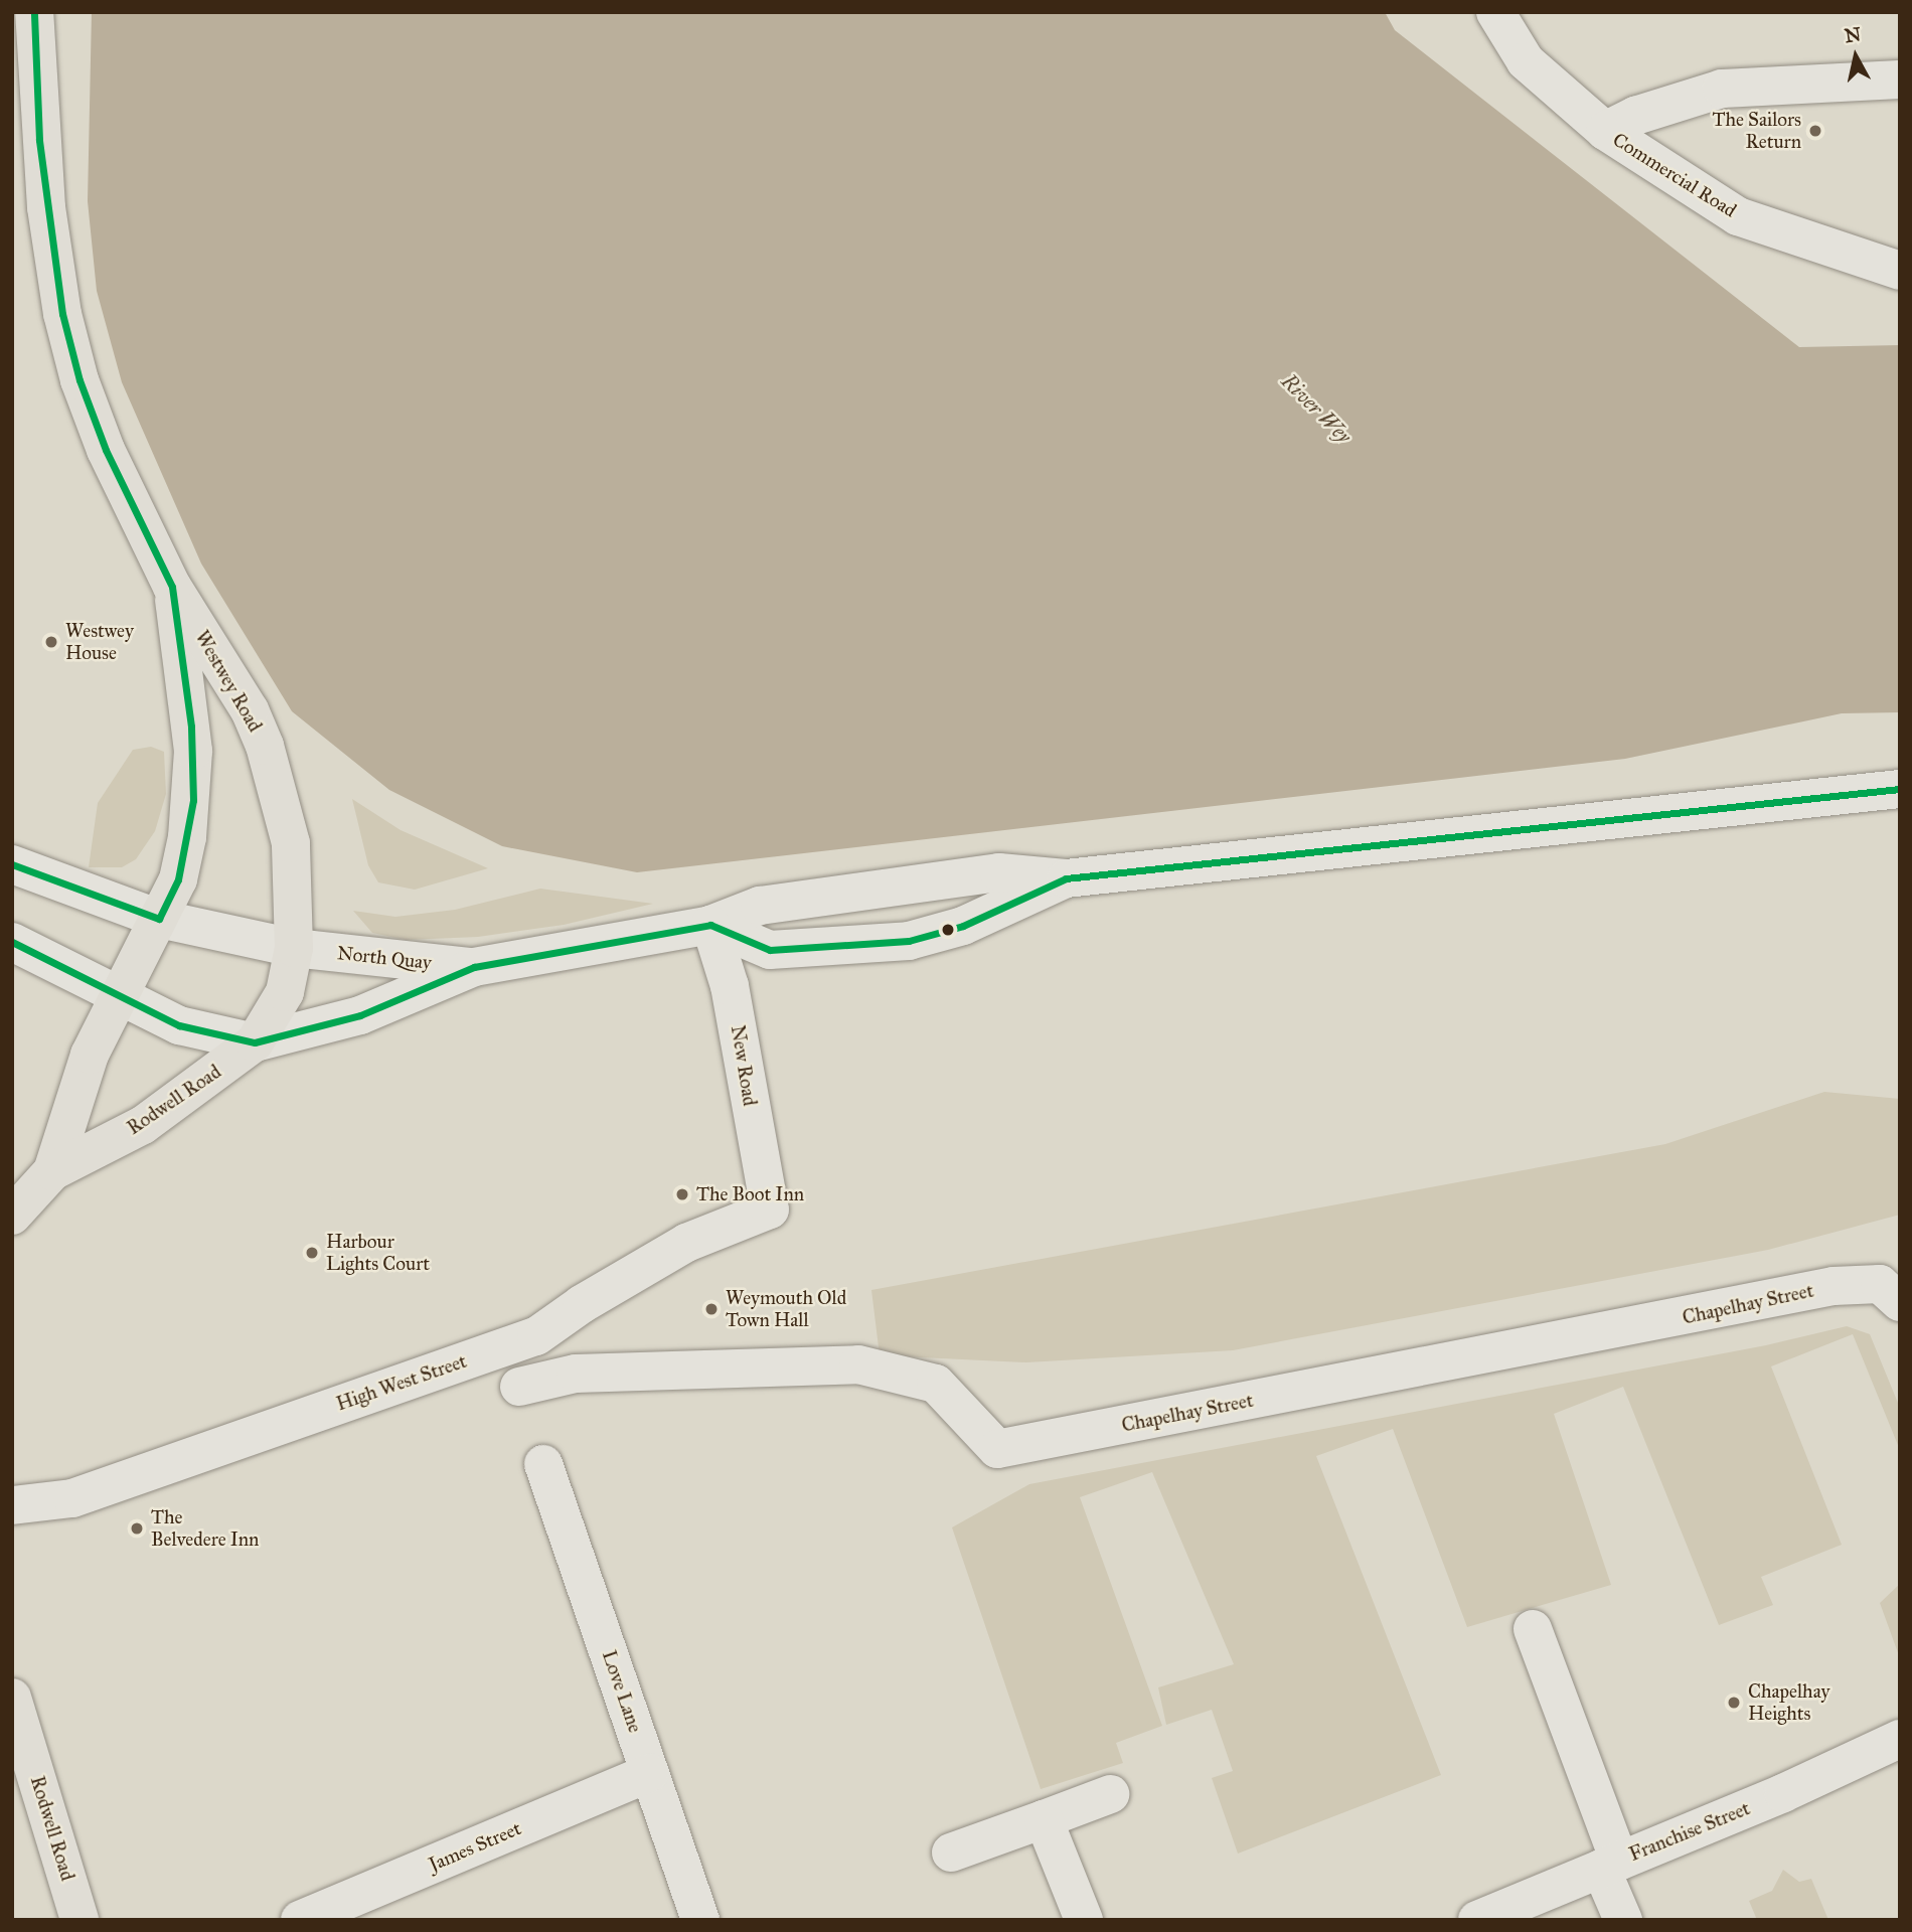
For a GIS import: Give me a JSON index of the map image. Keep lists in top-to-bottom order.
{
  "streets": {
    "highway": ["Westwey Road", "Rodwell Road"],
    "street": [
      "Commercial Road",
      "North Quay",
      "New Road",
      "Chapelhay Street",
      "High West Street",
      "Love Lane",
      "Franchise Street",
      "James Street"
    ]
  },
  "crossings": [
    ["Westwey Road", "North Quay"],
    ["Westwey Road", "Rodwell Road"],
    ["North Quay", "New Road"],
    ["North Quay", "Rodwell Road"],
    ["New Road", "High West Street"],
    ["Love Lane", "James Street"]
  ],
  "water": ["River Wey"],
  "places": [
    "The Sailors Return",
    "Westwey House",
    "The Boot Inn",
    "Harbour Lights Court",
    "Weymouth Old Town Hall",
    "The Belvedere Inn",
    "Chapelhay Heights"
  ],
  "north": "top"
}
